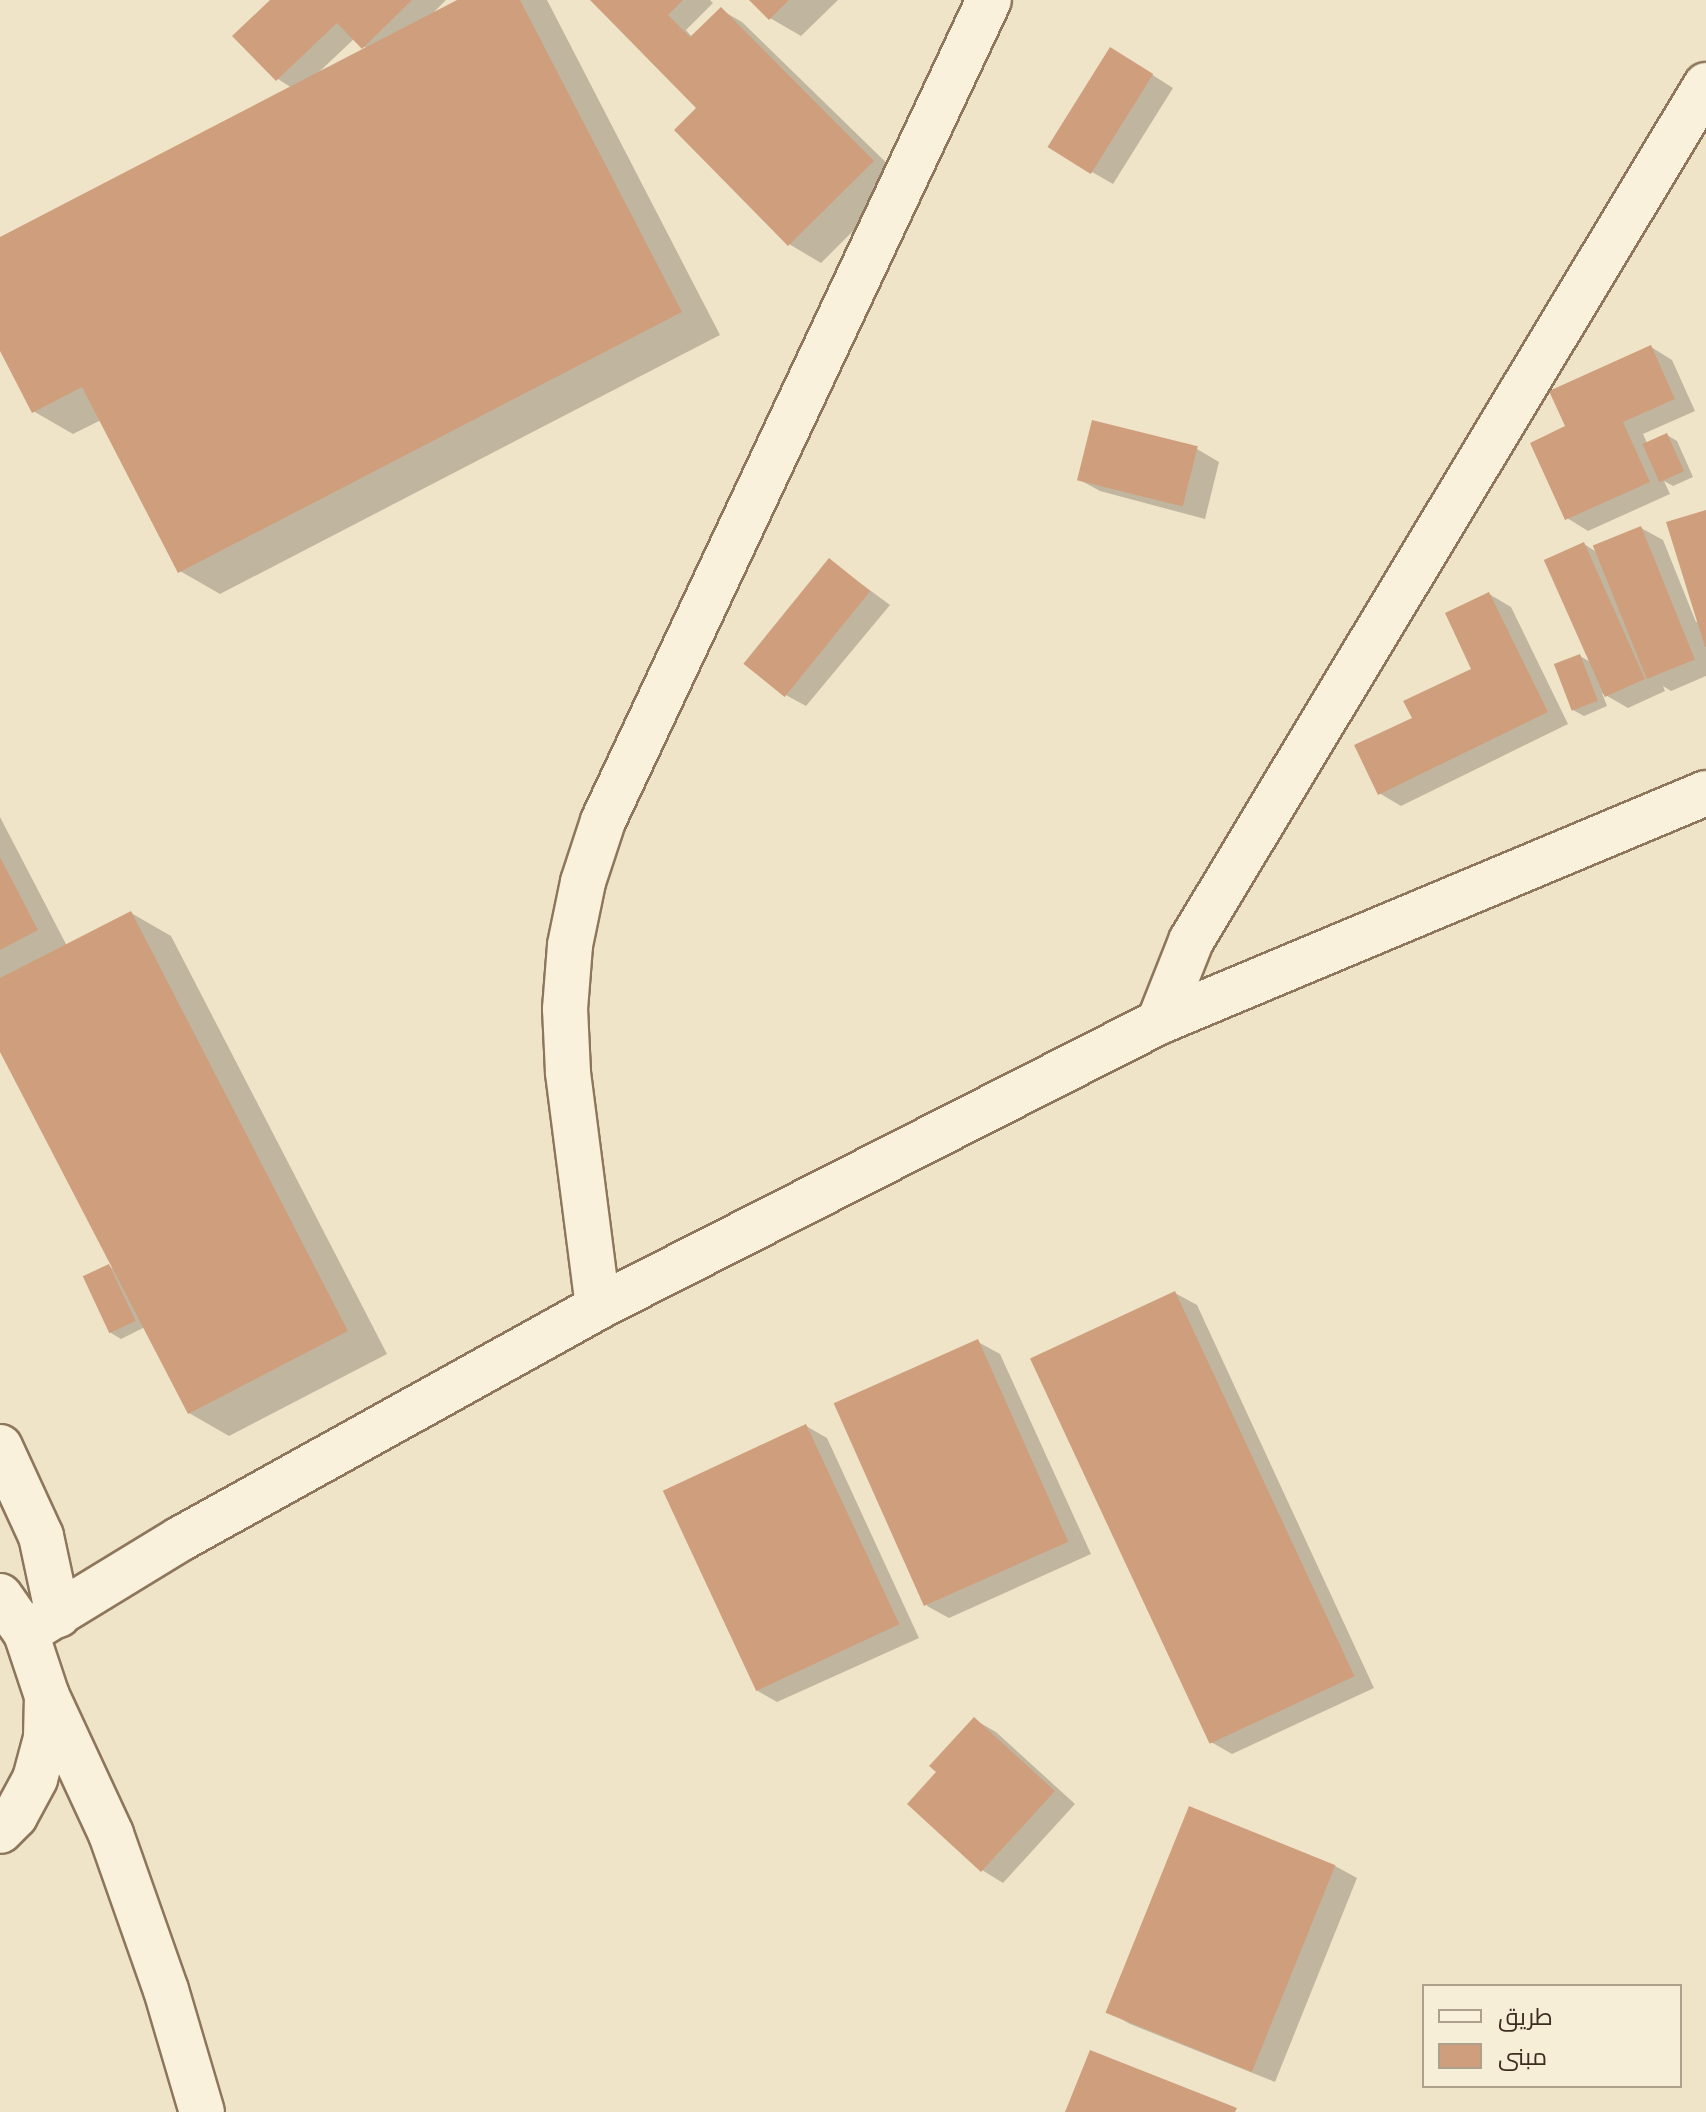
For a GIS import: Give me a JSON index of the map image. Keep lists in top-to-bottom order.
{
  "legend": ["طريق", "مبنى"]
}
